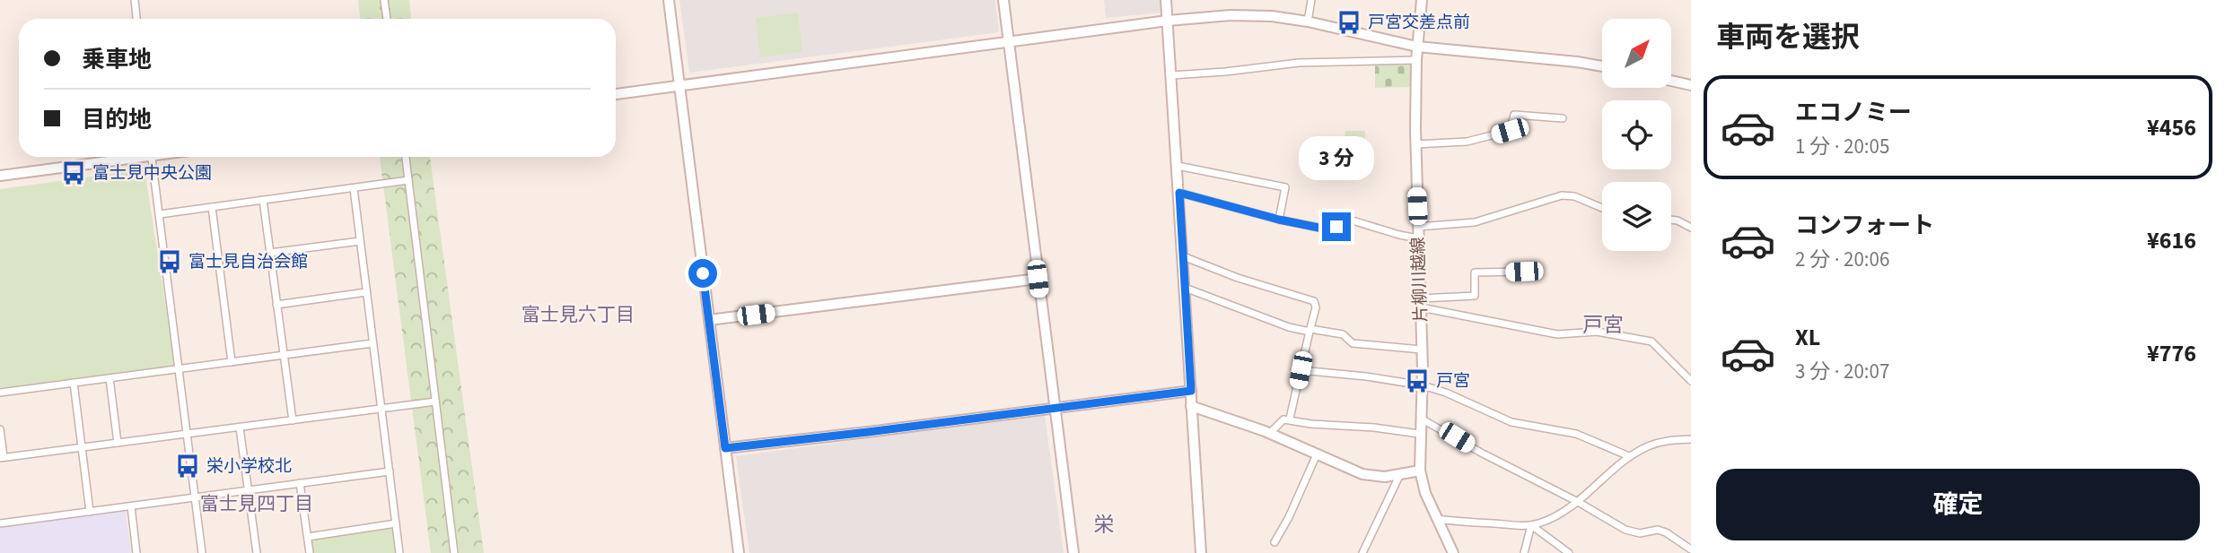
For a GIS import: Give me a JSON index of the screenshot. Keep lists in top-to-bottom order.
{
  "streets": {
    "street": ["片柳川越線"]
  },
  "districts": [
    "富士見六丁目",
    "戸宮",
    "富士見四丁目",
    "栄"
  ],
  "places": {
    "bus stop": [
      "戸宮交差点前",
      "富士見中央公園",
      "富士見自治会館",
      "戸宮",
      "栄小学校北"
    ]
  },
  "north": "top right",
  "page": {
    "heading": "車両を選択",
    "banner": ["乗車地", "目的地"],
    "list": [
      {
        "name": "エコノミー",
        "note": "1 分 · 20:05",
        "value": "¥456"
      },
      {
        "name": "コンフォート",
        "note": "2 分 · 20:06",
        "value": "¥616"
      },
      {
        "name": "XL",
        "note": "3 分 · 20:07",
        "value": "¥776"
      }
    ],
    "bubble": "3 分",
    "buttons": "確定"
  }
}
